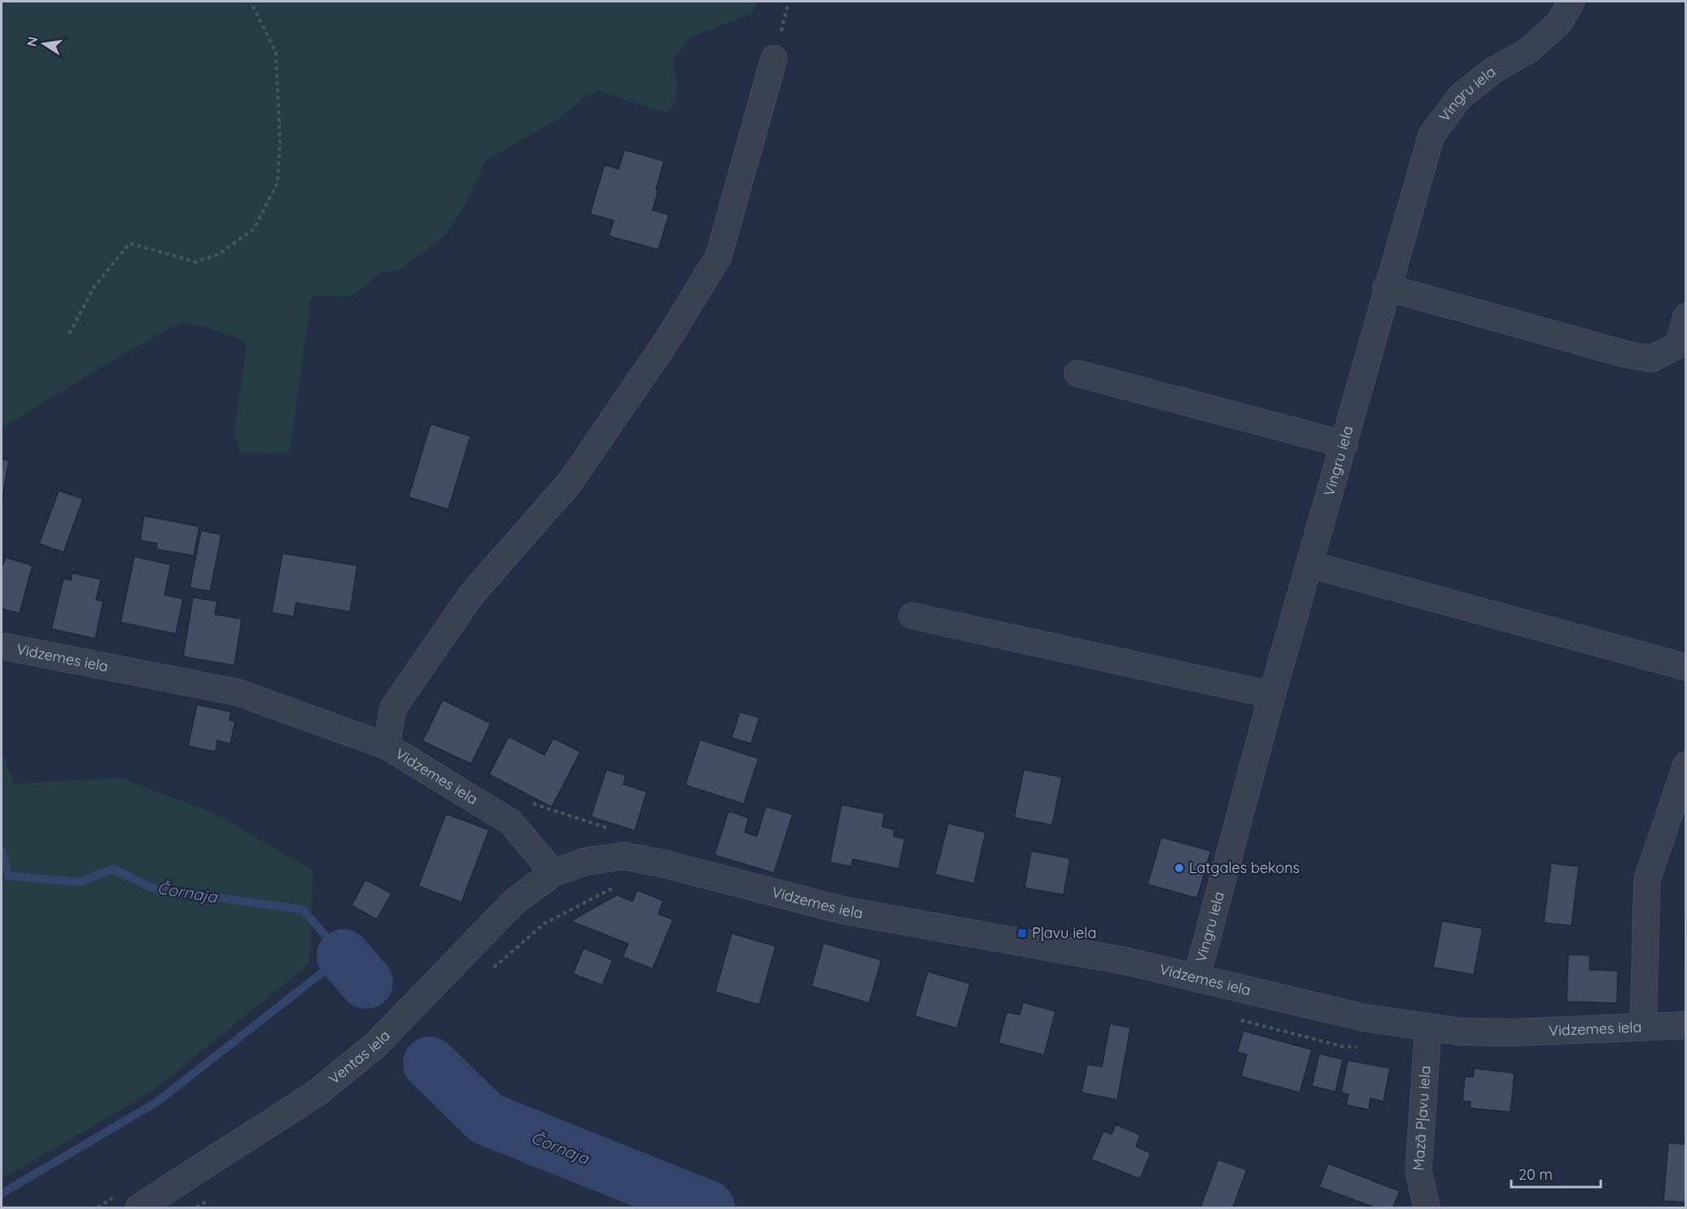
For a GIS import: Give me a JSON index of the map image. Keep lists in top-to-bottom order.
{
  "streets": {
    "street": [
      "Vingru iela",
      "Vidzemes iela",
      "Ventas iela",
      "Mazā Pļavu iela"
    ]
  },
  "crossings": [
    ["Vingru iela", "Vidzemes iela"],
    ["Vidzemes iela", "Ventas iela"],
    ["Vidzemes iela", "Mazā Pļavu iela"]
  ],
  "water": ["Čornaja"],
  "places": {
    "other": ["Latgales bekons"],
    "transit": ["Pļavu iela"]
  },
  "scale_bar": "20 m",
  "north": "left"
}
